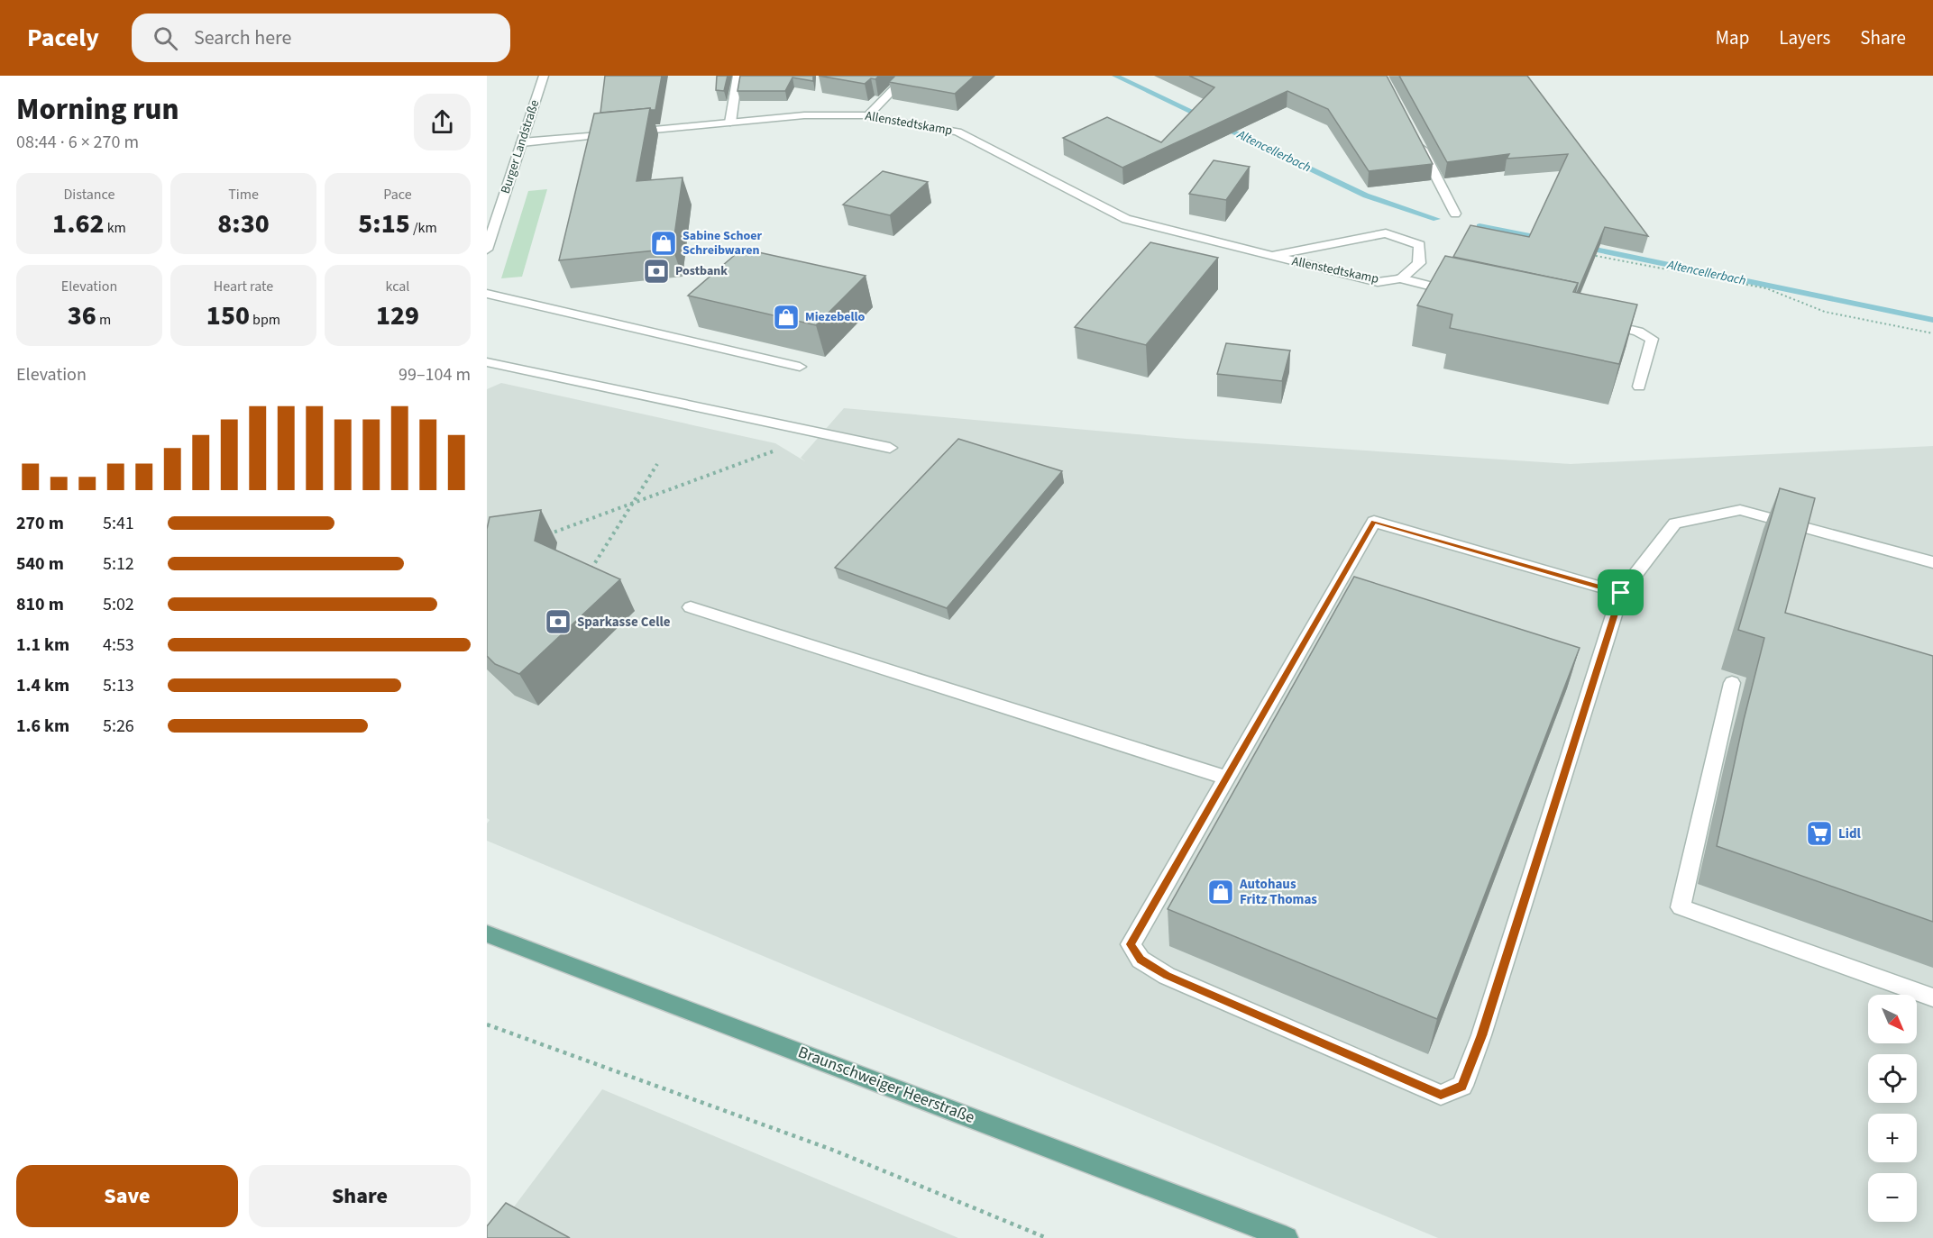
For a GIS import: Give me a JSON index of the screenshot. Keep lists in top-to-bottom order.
{
  "streets": {
    "main road": ["Braunschweiger Heerstraße"],
    "street": ["Allenstedtskamp", "Burger Landstraße"]
  },
  "crossings": [
    ["Allenstedtskamp", "Burger Landstraße"]
  ],
  "water": ["Altencellerbach"],
  "places": {
    "shop": ["Sabine Schoer Schreibwaren", "Miezebello", "Autohaus Fritz Thomas"],
    "bank": ["Postbank", "Sparkasse Celle"],
    "supermarket": ["Lidl"]
  },
  "north": "bottom right",
  "page": {
    "header": "Pacely",
    "search": "Search here",
    "nav": ["Map", "Layers", "Share"],
    "heading": ["Morning run", "08:44 · 6 × 270 m"],
    "stats": [
      ["Distance", "1.62 km"],
      ["Time", "8:30"],
      ["Pace", "5:15 /km"],
      ["Elevation", "36 m"],
      ["Heart rate", "150 bpm"],
      ["kcal", "129"]
    ],
    "chart": ["Elevation", "99–104 m"],
    "list": [
      {
        "name": "270 m",
        "note": "5:41"
      },
      {
        "name": "540 m",
        "note": "5:12"
      },
      {
        "name": "810 m",
        "note": "5:02"
      },
      {
        "name": "1.1 km",
        "note": "4:53"
      },
      {
        "name": "1.4 km",
        "note": "5:13"
      },
      {
        "name": "1.6 km",
        "note": "5:26"
      }
    ],
    "map_buttons": ["+", "−"],
    "buttons": ["Save", "Share"]
  }
}
